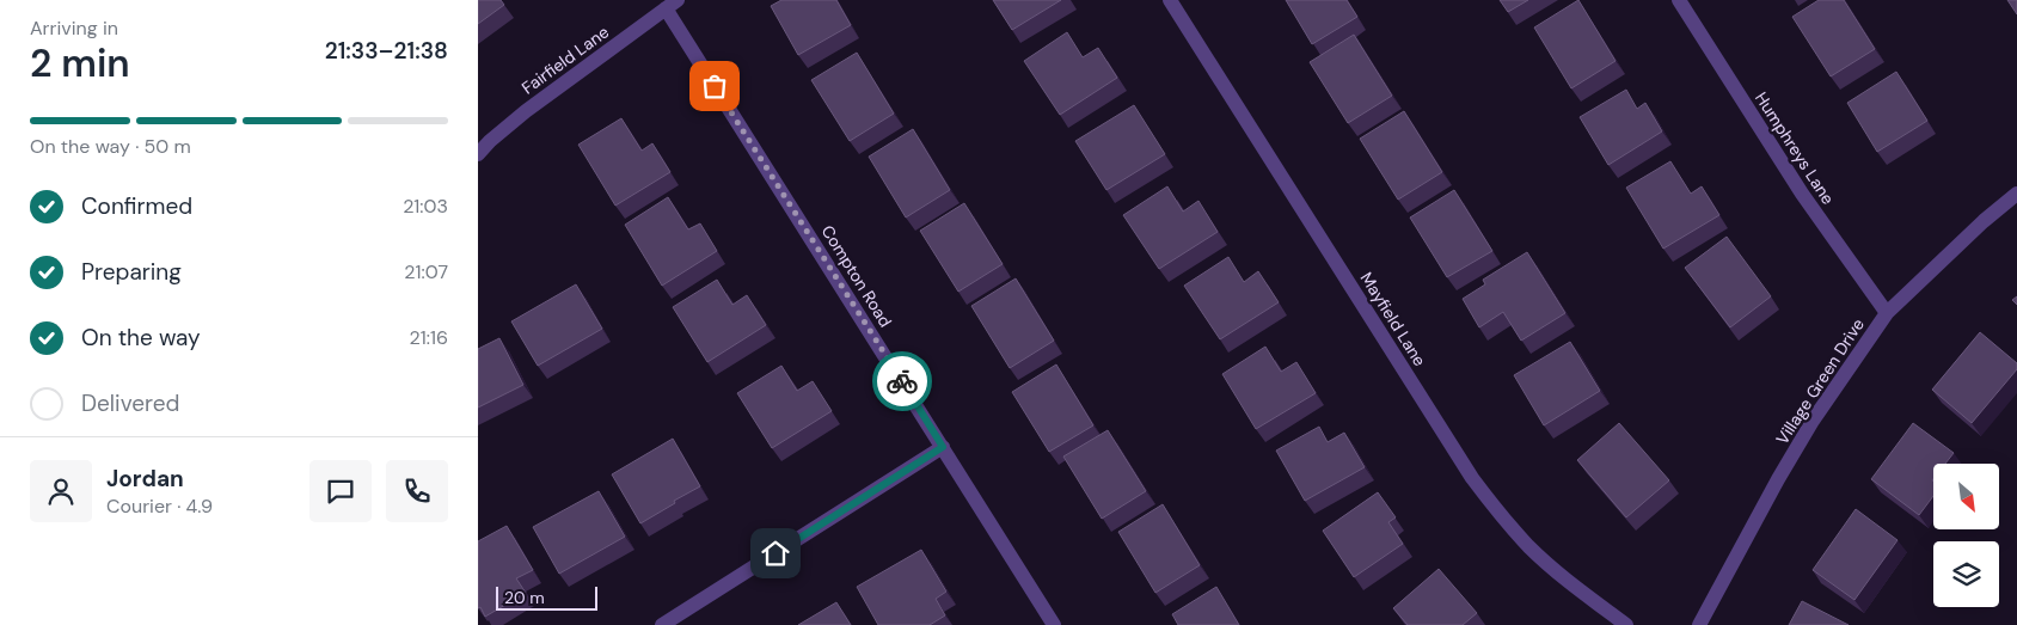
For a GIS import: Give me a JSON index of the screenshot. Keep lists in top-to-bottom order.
{
  "streets": {
    "street": [
      "Fairfield Lane",
      "Humphreys Lane",
      "Compton Road",
      "Mayfield Lane",
      "Village Green Drive"
    ]
  },
  "crossings": [
    ["Fairfield Lane", "Compton Road"],
    ["Humphreys Lane", "Village Green Drive"]
  ],
  "scale_bar": "20 m",
  "north": "bottom right",
  "page": {
    "heading": ["2 min", "Arriving in", "21:33–21:38"],
    "panel": ["Jordan", "Courier · 4.9"],
    "bar": "On the way · 50 m",
    "list": [
      ["Confirmed", "21:03"],
      ["Preparing", "21:07"],
      ["On the way", "21:16"],
      "Delivered"
    ],
    "scale": "20 m"
  }
}
